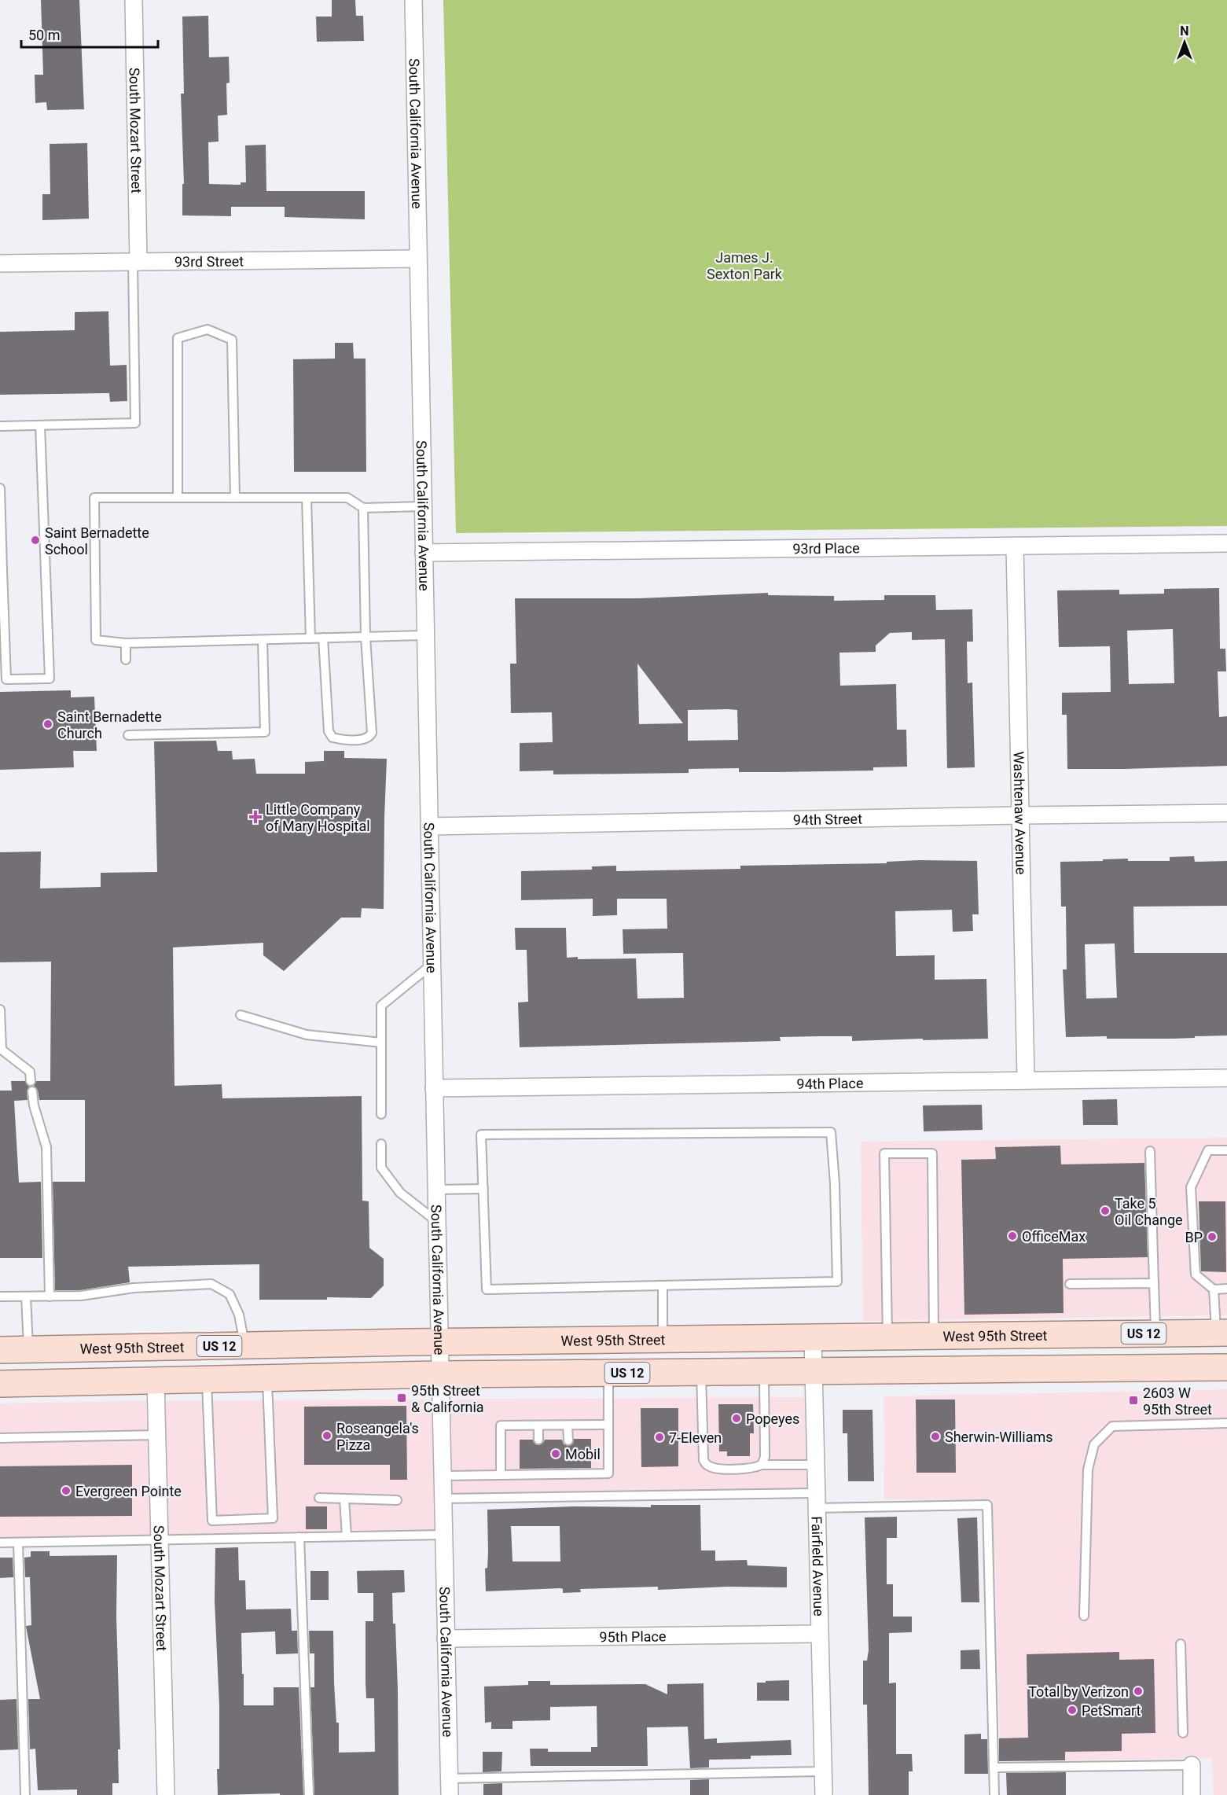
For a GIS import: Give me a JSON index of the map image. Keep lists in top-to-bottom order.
{
  "streets": {
    "main road": ["US 12", "West 95th Street"],
    "street": [
      "South Mozart Street",
      "South California Avenue",
      "93rd Street",
      "93rd Place",
      "Washtenaw Avenue",
      "94th Street",
      "94th Place",
      "Fairfield Avenue",
      "95th Place"
    ]
  },
  "crossings": [
    ["South Mozart Street", "93rd Street"],
    ["South Mozart Street", "US 12"],
    ["South California Avenue", "93rd Street"],
    ["South California Avenue", "93rd Place"],
    ["South California Avenue", "94th Street"],
    ["South California Avenue", "94th Place"],
    ["South California Avenue", "US 12"],
    ["South California Avenue", "West 95th Street"],
    ["South California Avenue", "95th Place"],
    ["93rd Place", "Washtenaw Avenue"],
    ["Washtenaw Avenue", "94th Street"],
    ["Washtenaw Avenue", "94th Place"],
    ["US 12", "Fairfield Avenue"],
    ["West 95th Street", "Fairfield Avenue"],
    ["Fairfield Avenue", "95th Place"]
  ],
  "parks": ["James J. Sexton Park"],
  "places": {
    "other": [
      "Saint Bernadette School",
      "Saint Bernadette Church",
      "Take 5 Oil Change",
      "OfficeMax",
      "BP",
      "Popeyes",
      "Roseangela's Pizza",
      "Sherwin-Williams",
      "7-Eleven",
      "Mobil",
      "Evergreen Pointe",
      "Total by Verizon",
      "PetSmart"
    ],
    "health": ["Little Company of Mary Hospital"],
    "transit": ["95th Street & California", "2603 W 95th Street"]
  },
  "scale_bar": "50 m",
  "north": "top"
}
